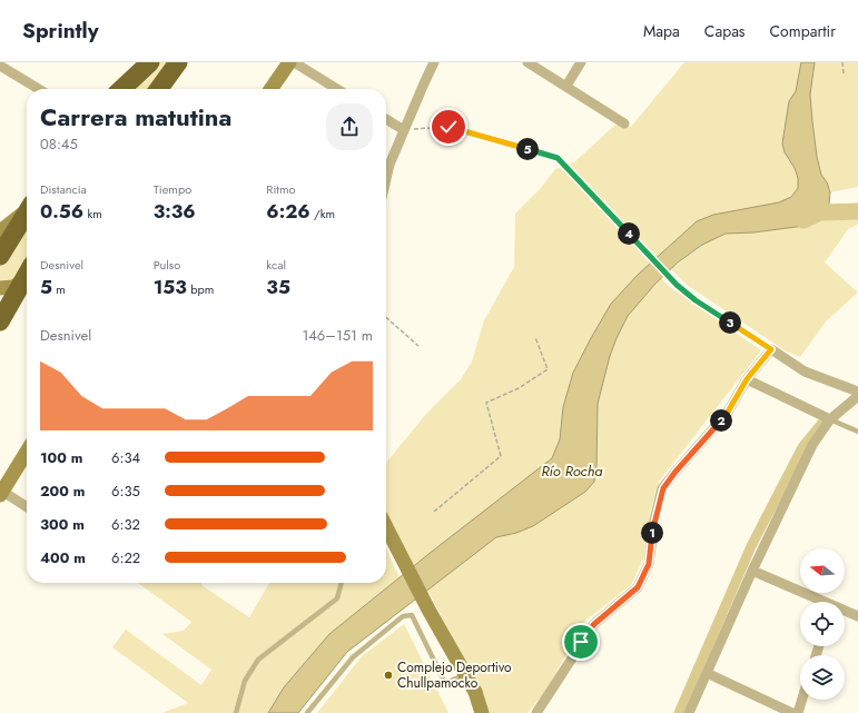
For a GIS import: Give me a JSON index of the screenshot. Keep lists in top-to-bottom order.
{
  "water": ["Río Rocha"],
  "places": ["Complejo Deportivo Chullpamocko"],
  "north": "left",
  "page": {
    "header": "Sprintly",
    "nav": ["Mapa", "Capas", "Compartir"],
    "heading": ["Carrera matutina", "08:45"],
    "pins": [
      "5",
      "4",
      "3",
      "2",
      "1"
    ],
    "stats": [
      ["Distancia", "0.56 km"],
      ["Tiempo", "3:36"],
      ["Ritmo", "6:26 /km"],
      ["Desnivel", "5 m"],
      ["Pulso", "153 bpm"],
      ["kcal", "35"]
    ],
    "chart": ["Desnivel", "146–151 m"],
    "list": [
      {
        "name": "100 m",
        "note": "6:34"
      },
      {
        "name": "200 m",
        "note": "6:35"
      },
      {
        "name": "300 m",
        "note": "6:32"
      },
      {
        "name": "400 m",
        "note": "6:22"
      }
    ]
  }
}
